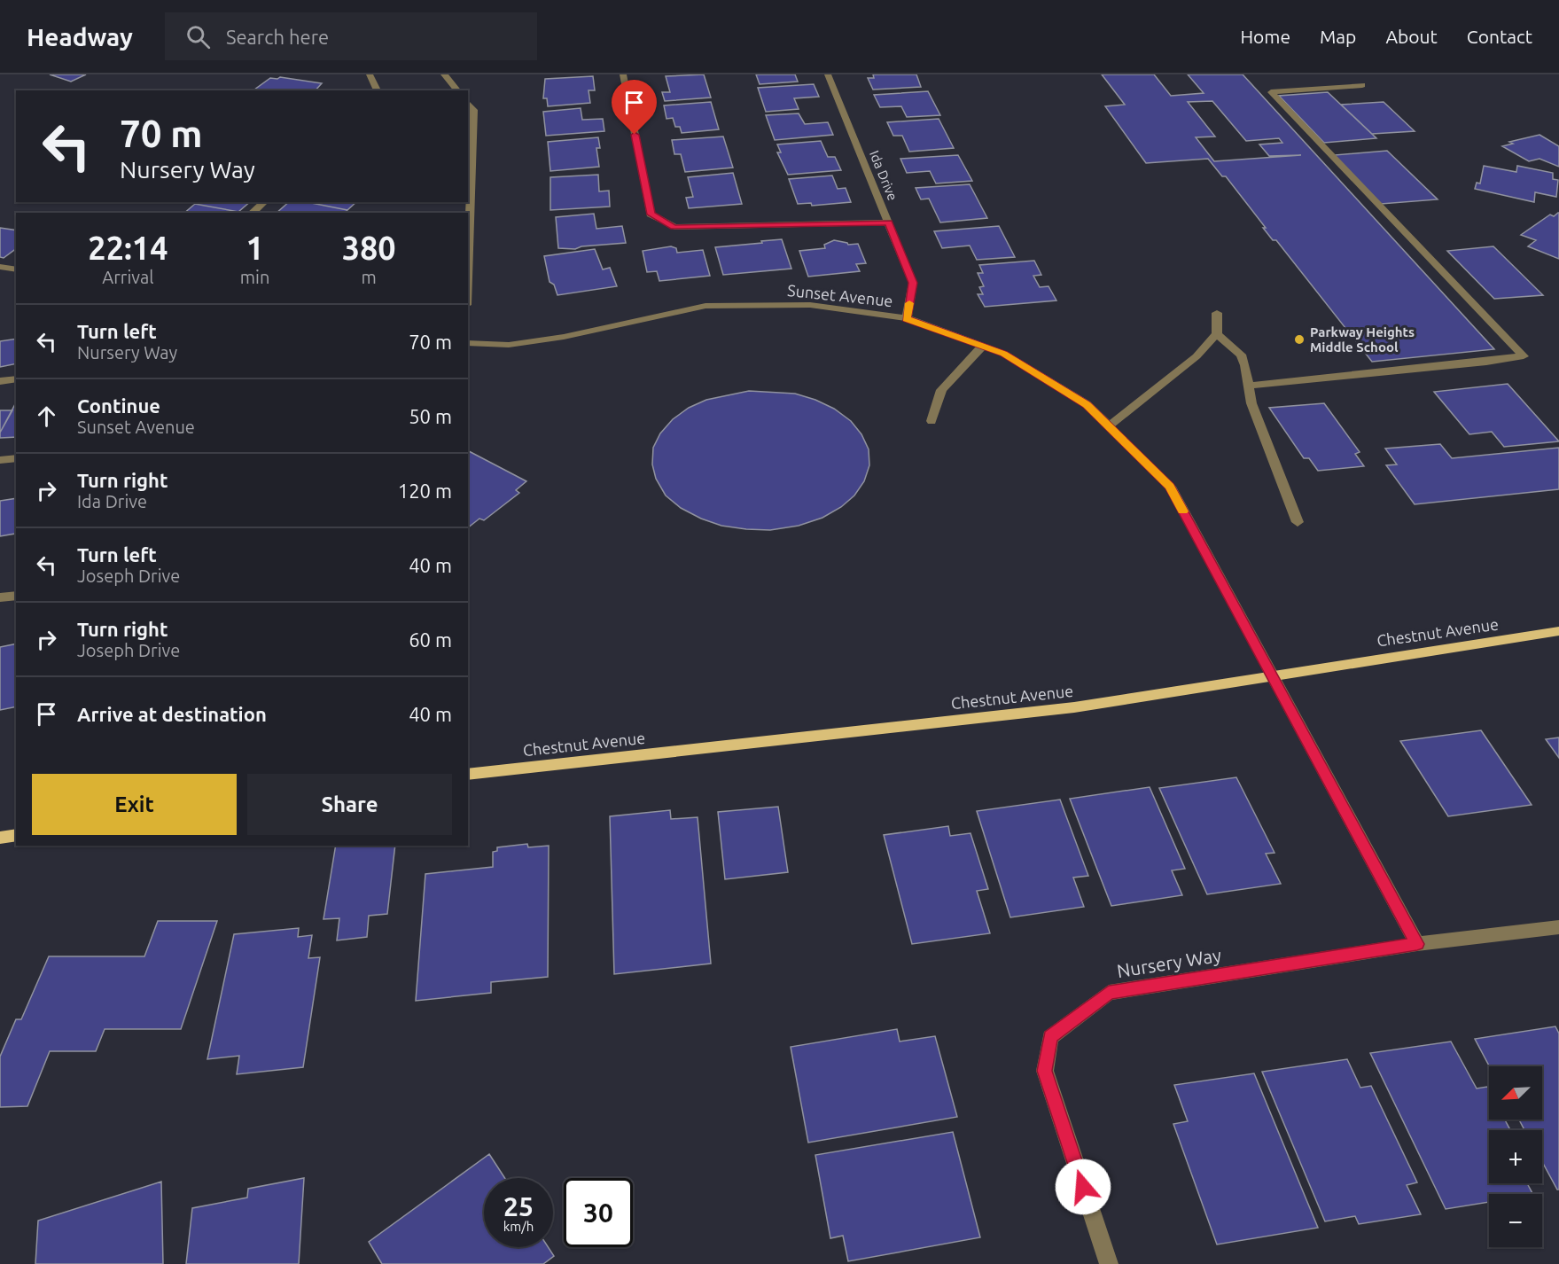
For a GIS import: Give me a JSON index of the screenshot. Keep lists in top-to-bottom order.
{
  "streets": {
    "main road": ["Chestnut Avenue"],
    "street": ["Ida Drive", "Sunset Avenue", "Nursery Way"]
  },
  "crossings": [
    ["Ida Drive", "Sunset Avenue"],
    ["Sunset Avenue", "Chestnut Avenue"]
  ],
  "places": ["Parkway Heights Middle School"],
  "north": "bottom left",
  "page": {
    "header": "Headway",
    "search": "Search here",
    "nav": [
      "Home",
      "Map",
      "About",
      "Contact"
    ],
    "turn": ["70 m", "Nursery Way"],
    "eta": [
      "22:14",
      "Arrival",
      "1",
      "min",
      "380",
      "m"
    ],
    "list": [
      {
        "name": "Turn left",
        "note": "Nursery Way",
        "value": "70 m"
      },
      {
        "name": "Continue",
        "note": "Sunset Avenue",
        "value": "50 m"
      },
      {
        "name": "Turn right",
        "note": "Ida Drive",
        "value": "120 m"
      },
      {
        "name": "Turn left",
        "note": "Joseph Drive",
        "value": "40 m"
      },
      {
        "name": "Turn right",
        "note": "Joseph Drive",
        "value": "60 m"
      },
      {
        "name": "Arrive at destination",
        "value": "40 m"
      }
    ],
    "buttons": ["Exit", "Share"],
    "map_buttons": ["+", "−"],
    "speed": "25 km/h",
    "limit": "30"
  }
}
